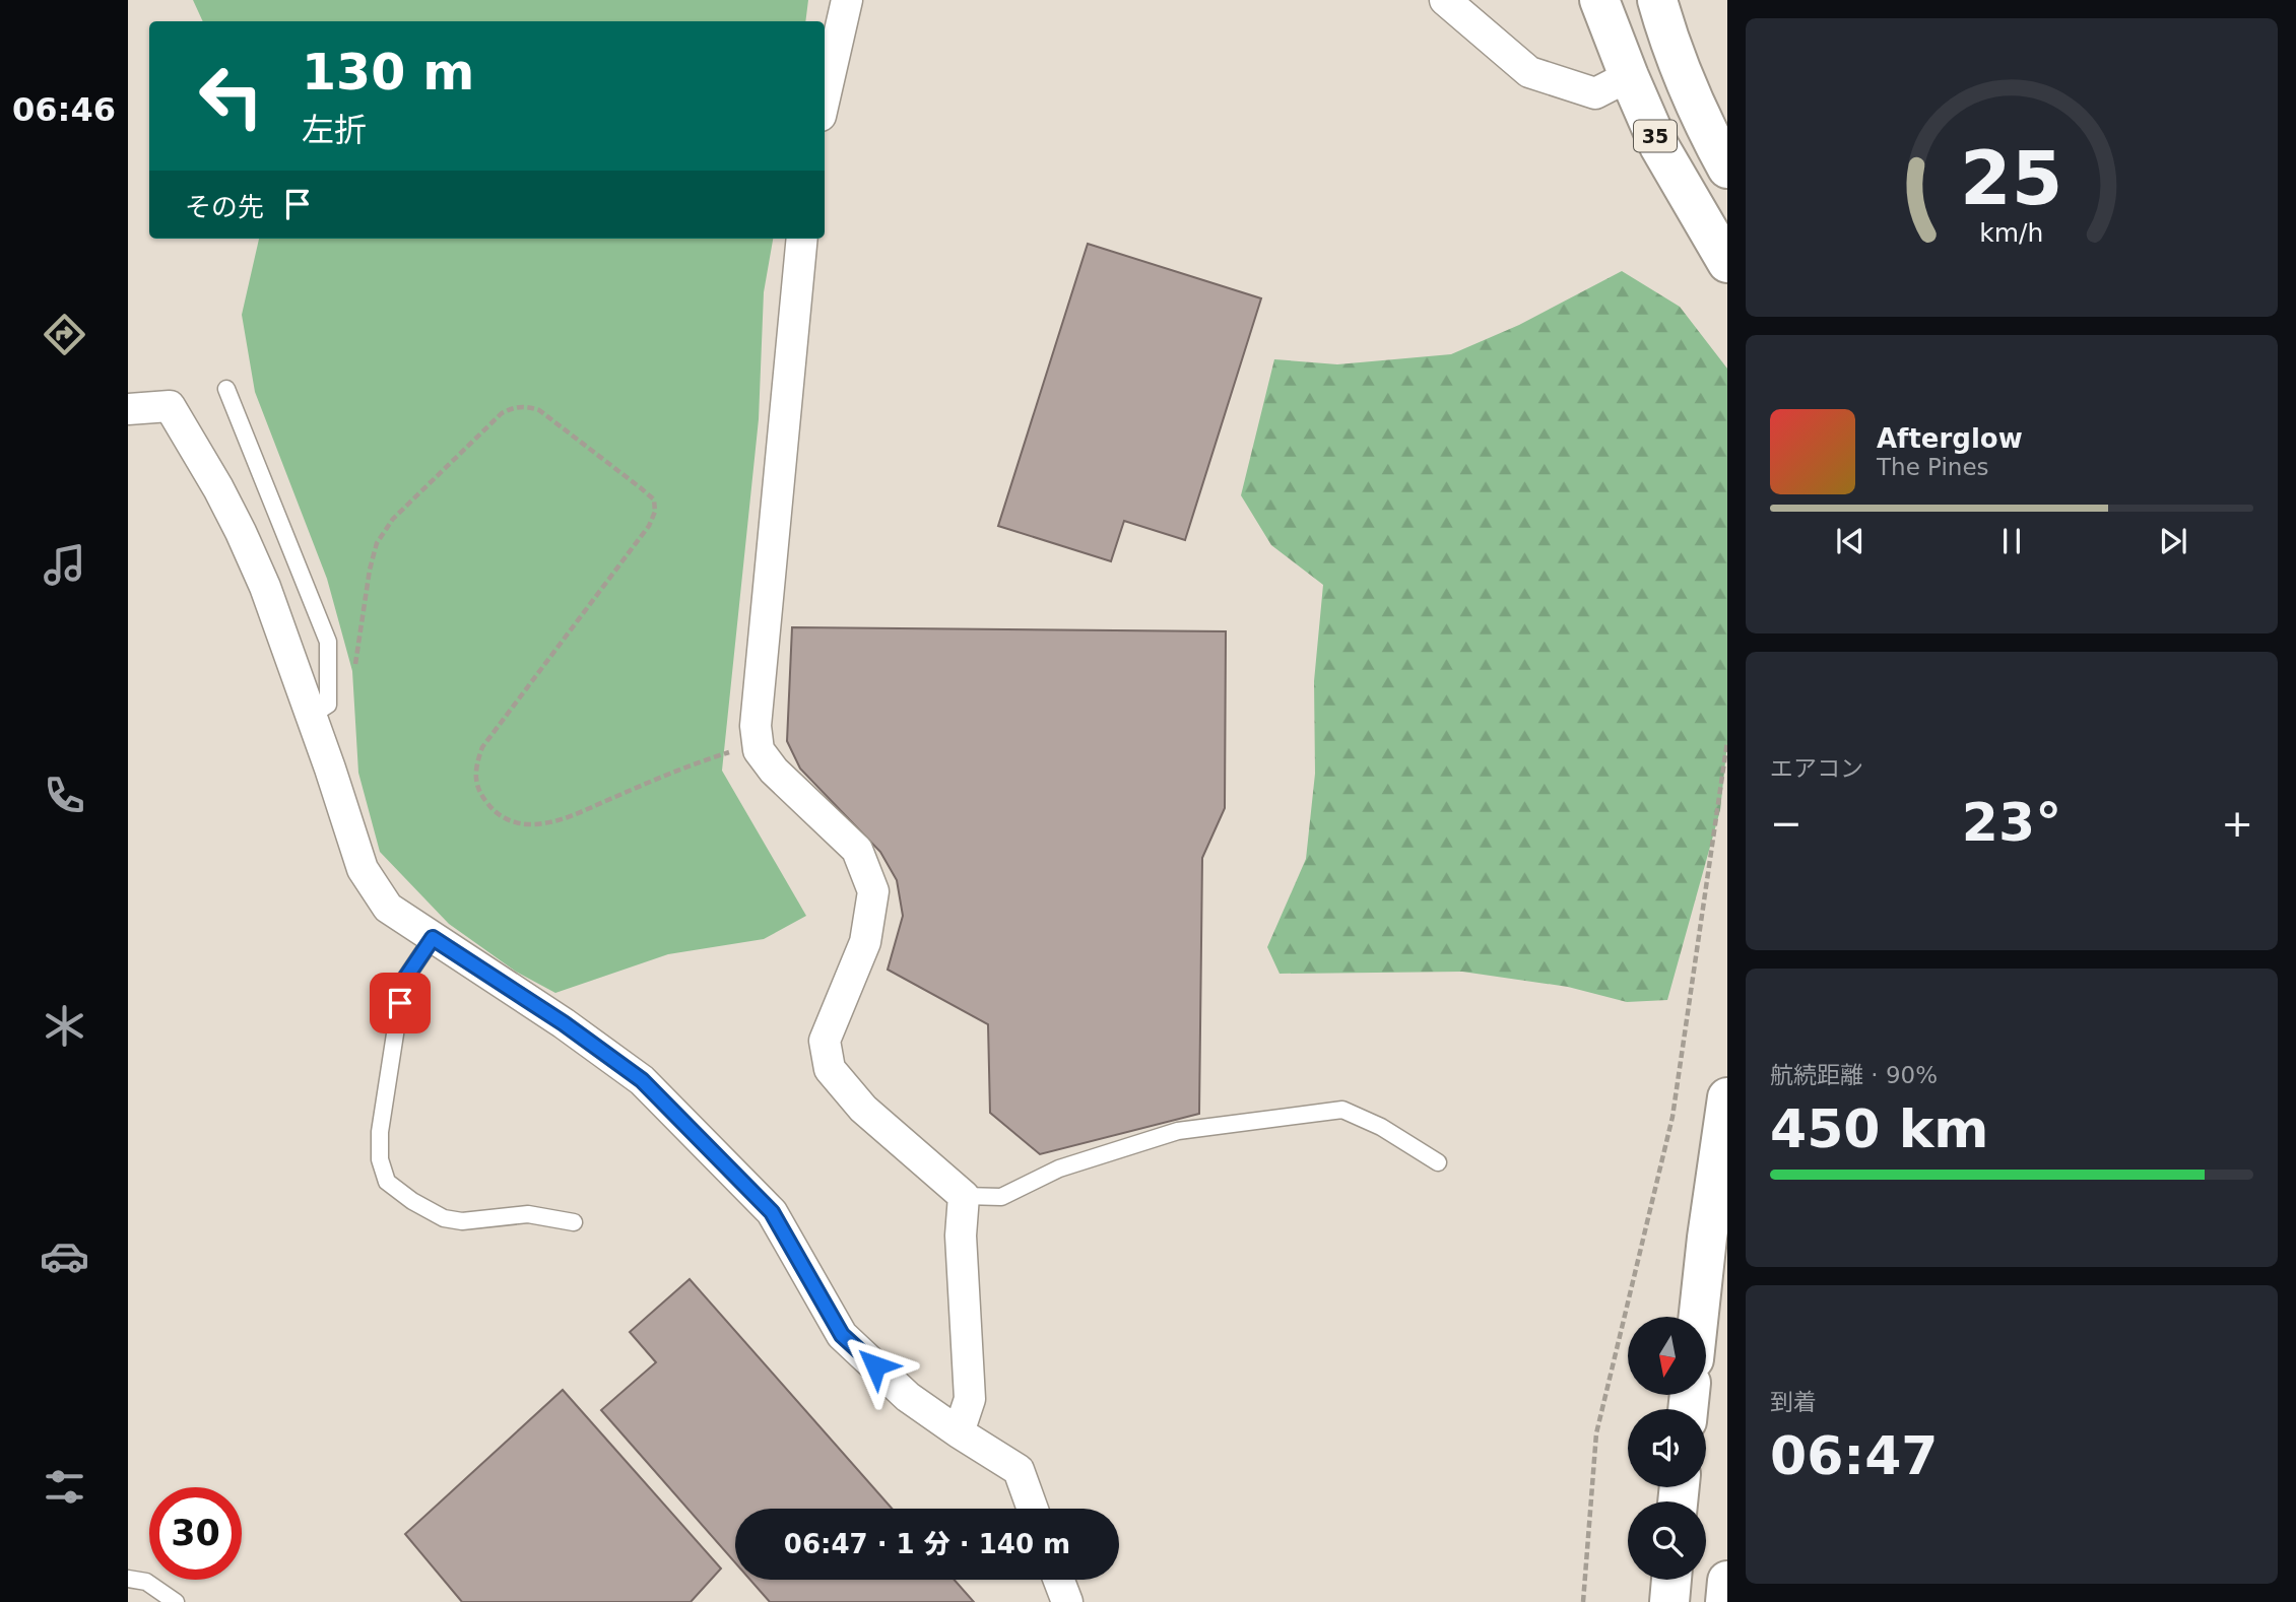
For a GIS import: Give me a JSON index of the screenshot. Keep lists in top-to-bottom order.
{
  "streets": {
    "main road": ["35"]
  },
  "north": "bottom",
  "page": {
    "tabs": "06:46",
    "turn": ["130 m", "左折"],
    "then": "その先",
    "song": ["Afterglow", "The Pines"],
    "tile": [
      "エアコン",
      ["航続距離 · 90%", "450 km"],
      ["到着", "06:47"]
    ],
    "heat": ["−", "23°", "+"],
    "limit": "30",
    "trip": "06:47 · 1 分 · 140 m",
    "gauge": ["25", "km/h"]
  }
}
